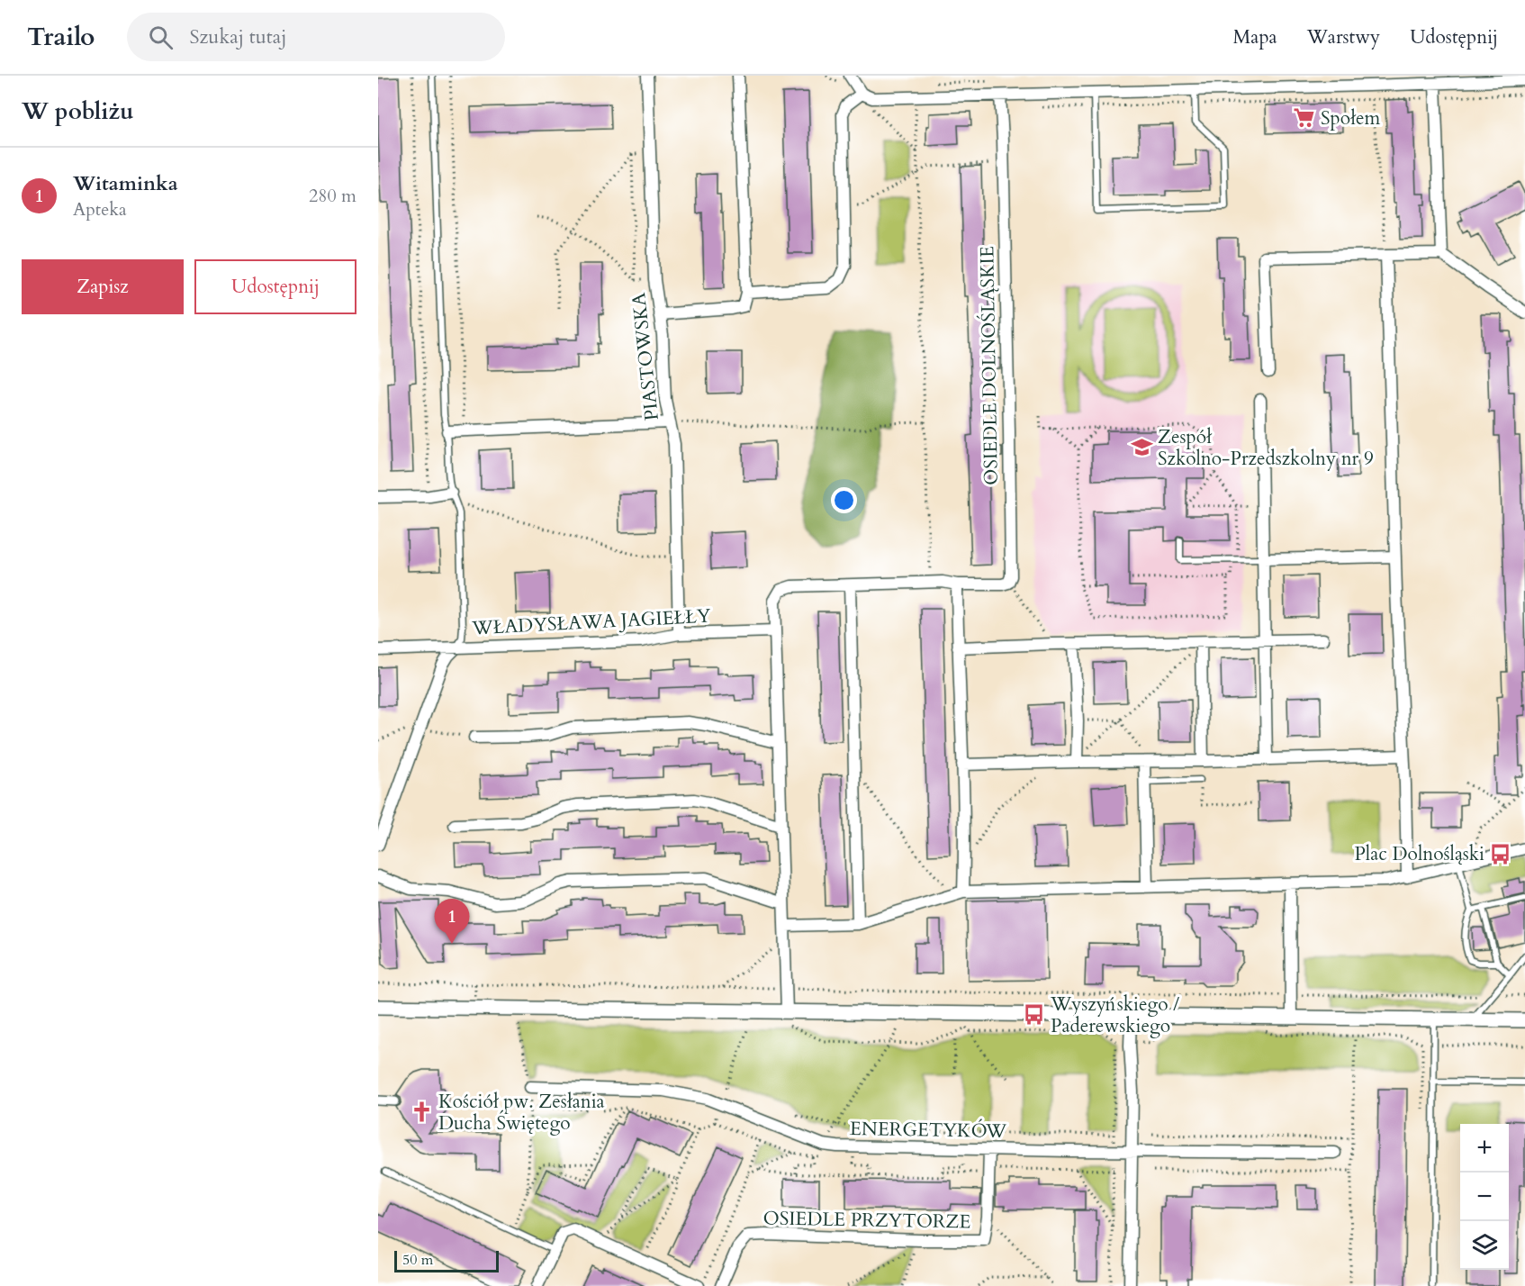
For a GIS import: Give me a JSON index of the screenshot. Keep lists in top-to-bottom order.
{
  "streets": {
    "street": [
      "PIASTOWSKA",
      "OSIEDLE DOLNOŚLĄSKIE",
      "WŁADYSŁAWA JAGIEŁŁY",
      "ENERGETYKÓW",
      "OSIEDLE PRZYTORZE"
    ]
  },
  "crossings": [
    ["PIASTOWSKA", "WŁADYSŁAWA JAGIEŁŁY"],
    ["ENERGETYKÓW", "OSIEDLE PRZYTORZE"]
  ],
  "places": {
    "supermarket": ["Społem"],
    "school or university": ["Zespół Szkolno-Przedszkolny nr 9"],
    "bus stop": ["Plac Dolnośląski", "Wyszyńskiego / Paderewskiego"],
    "church": ["Kościół pw. Zesłania Ducha Świętego"]
  },
  "scale_bar": "50 m",
  "page": {
    "header": "Trailo",
    "search": "Szukaj tutaj",
    "nav": ["Mapa", "Warstwy", "Udostępnij"],
    "heading": "W pobliżu",
    "list": [
      {
        "mark": "1",
        "name": "Witaminka",
        "note": "Apteka",
        "value": "280 m"
      }
    ],
    "buttons": ["Zapisz", "Udostępnij"],
    "pins": "1",
    "map_buttons": ["+", "−"],
    "scale": "50 m"
  }
}
